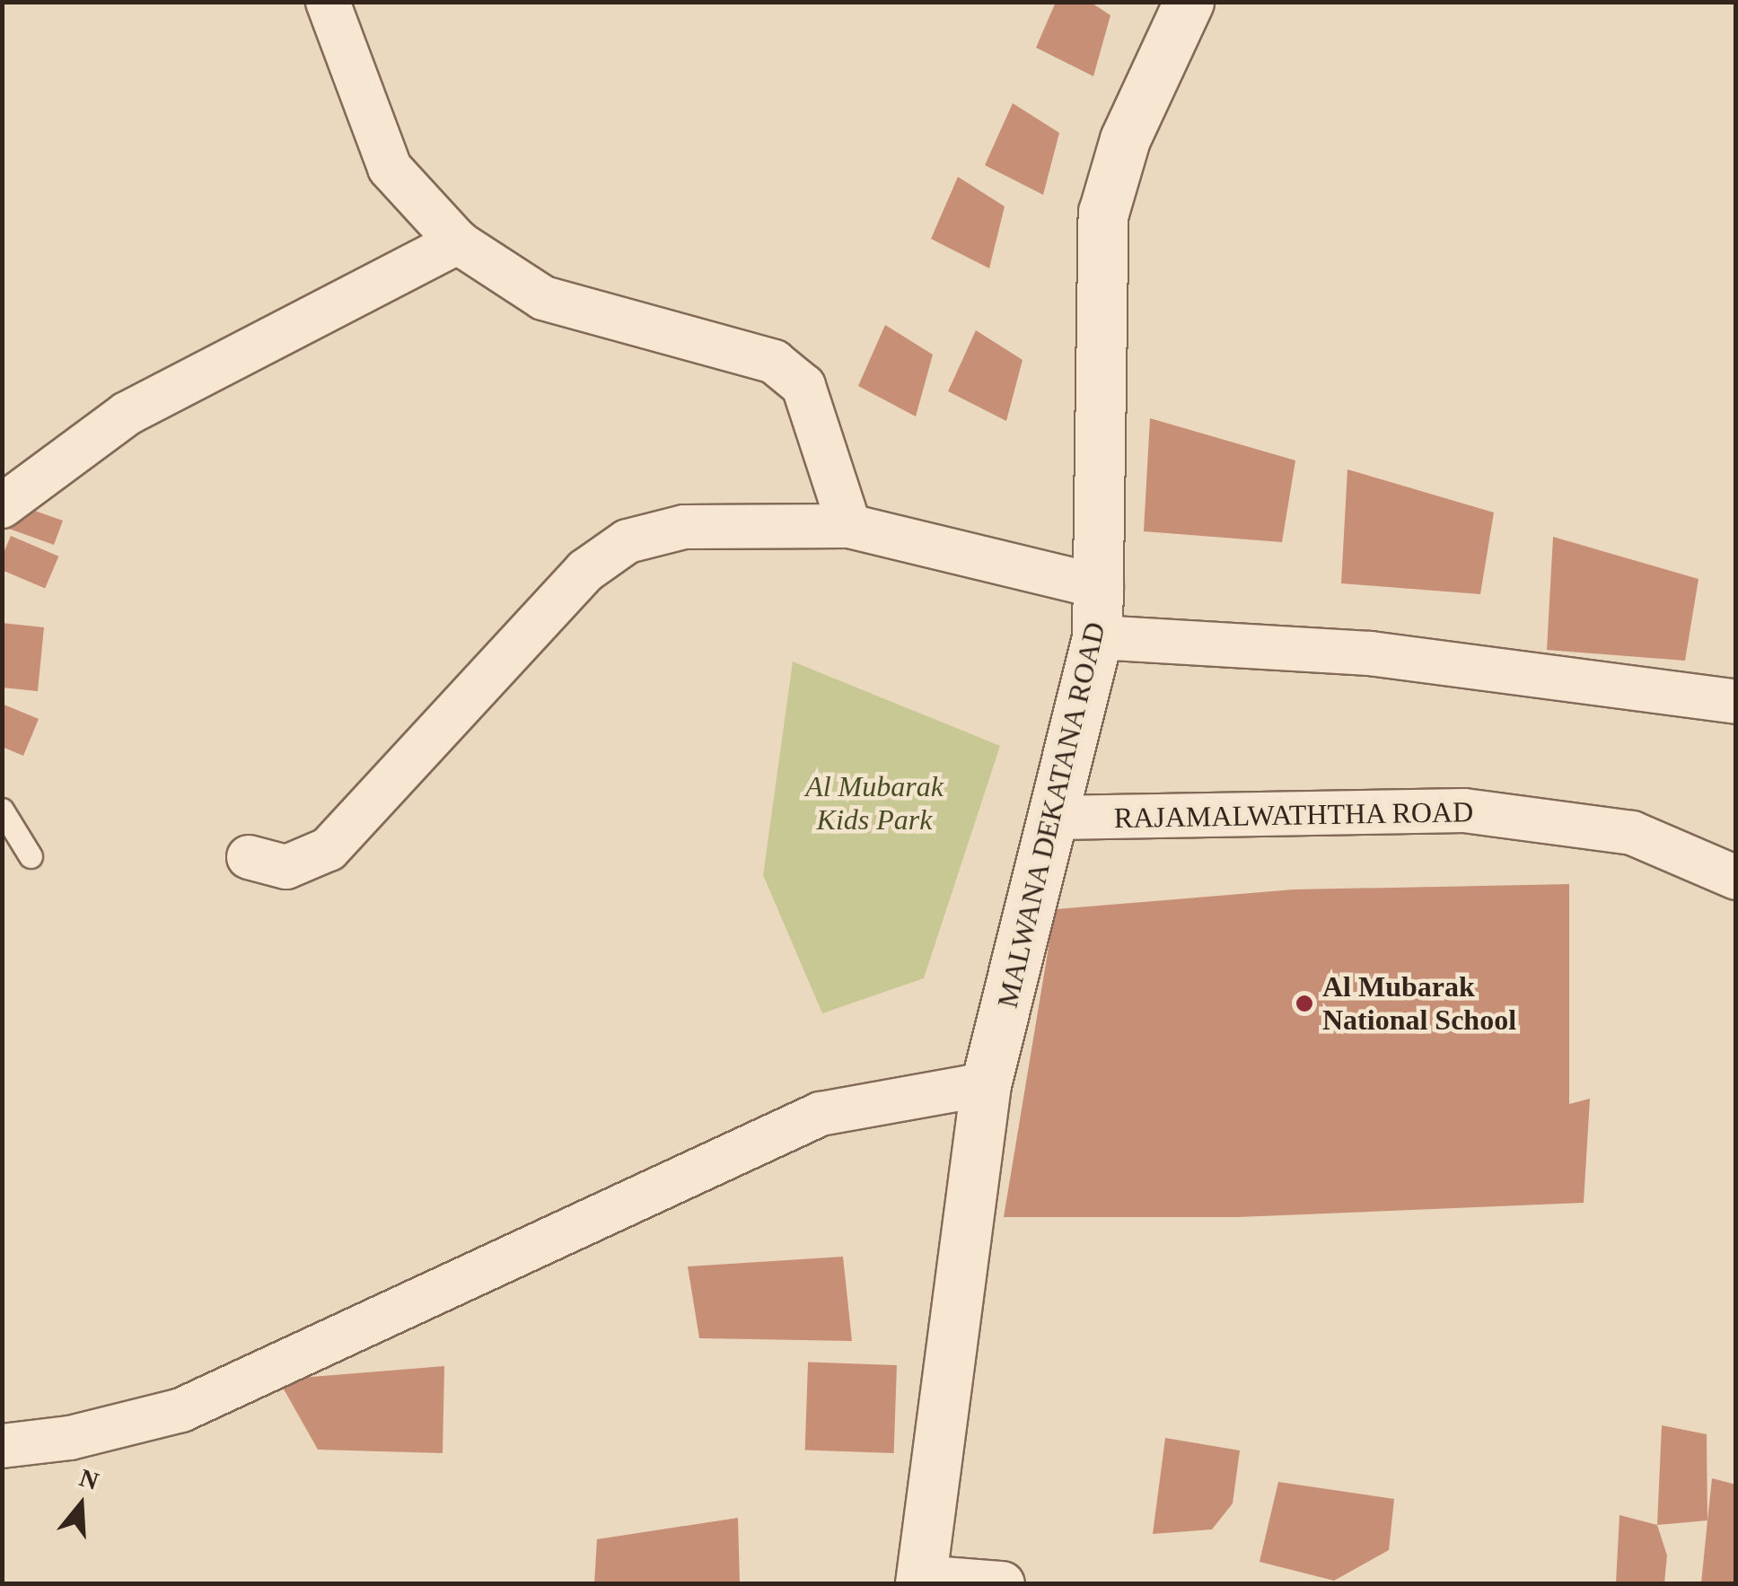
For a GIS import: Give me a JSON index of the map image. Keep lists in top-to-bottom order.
{
  "streets": {
    "main road": ["MALWANA DEKATANA ROAD"],
    "street": ["RAJAMALWATHTHA ROAD"]
  },
  "crossings": [
    ["MALWANA DEKATANA ROAD", "RAJAMALWATHTHA ROAD"]
  ],
  "parks": ["Al Mubarak Kids Park"],
  "places": ["Al Mubarak National School"],
  "north": "top"
}
